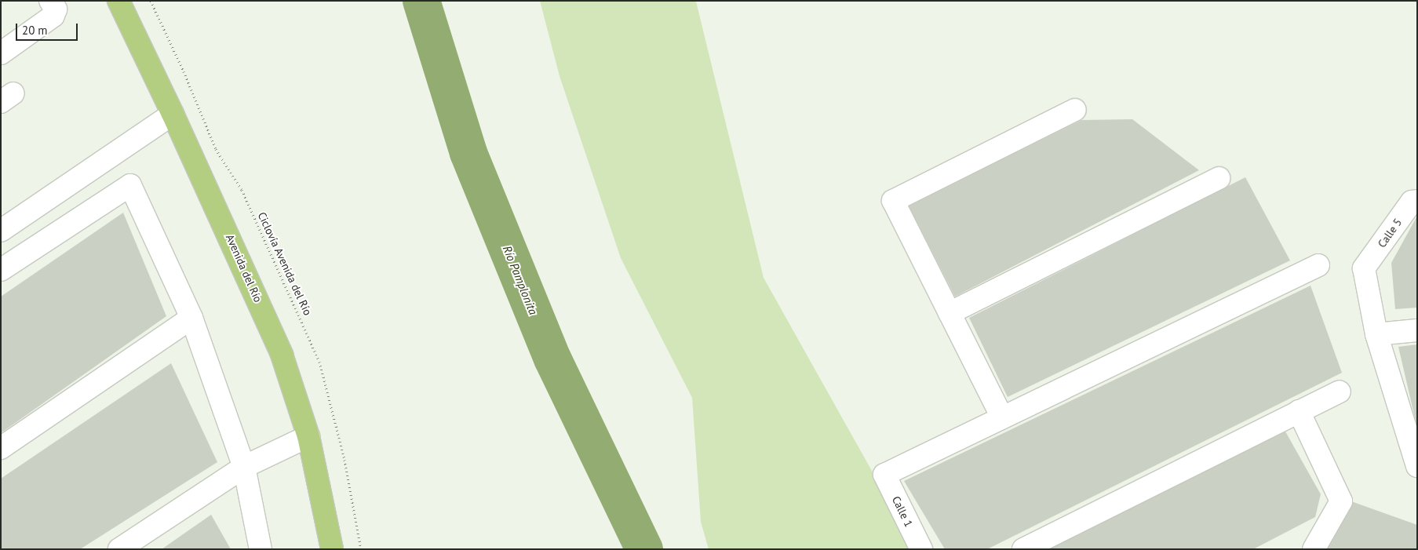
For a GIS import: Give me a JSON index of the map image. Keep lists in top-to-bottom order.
{
  "streets": {
    "main road": ["Avenida del Río"],
    "street": ["Calle 5", "Calle 1"],
    "path": ["Ciclovía Avenida del Río"]
  },
  "water": ["Río Pamplonita"],
  "scale_bar": "20 m"
}
